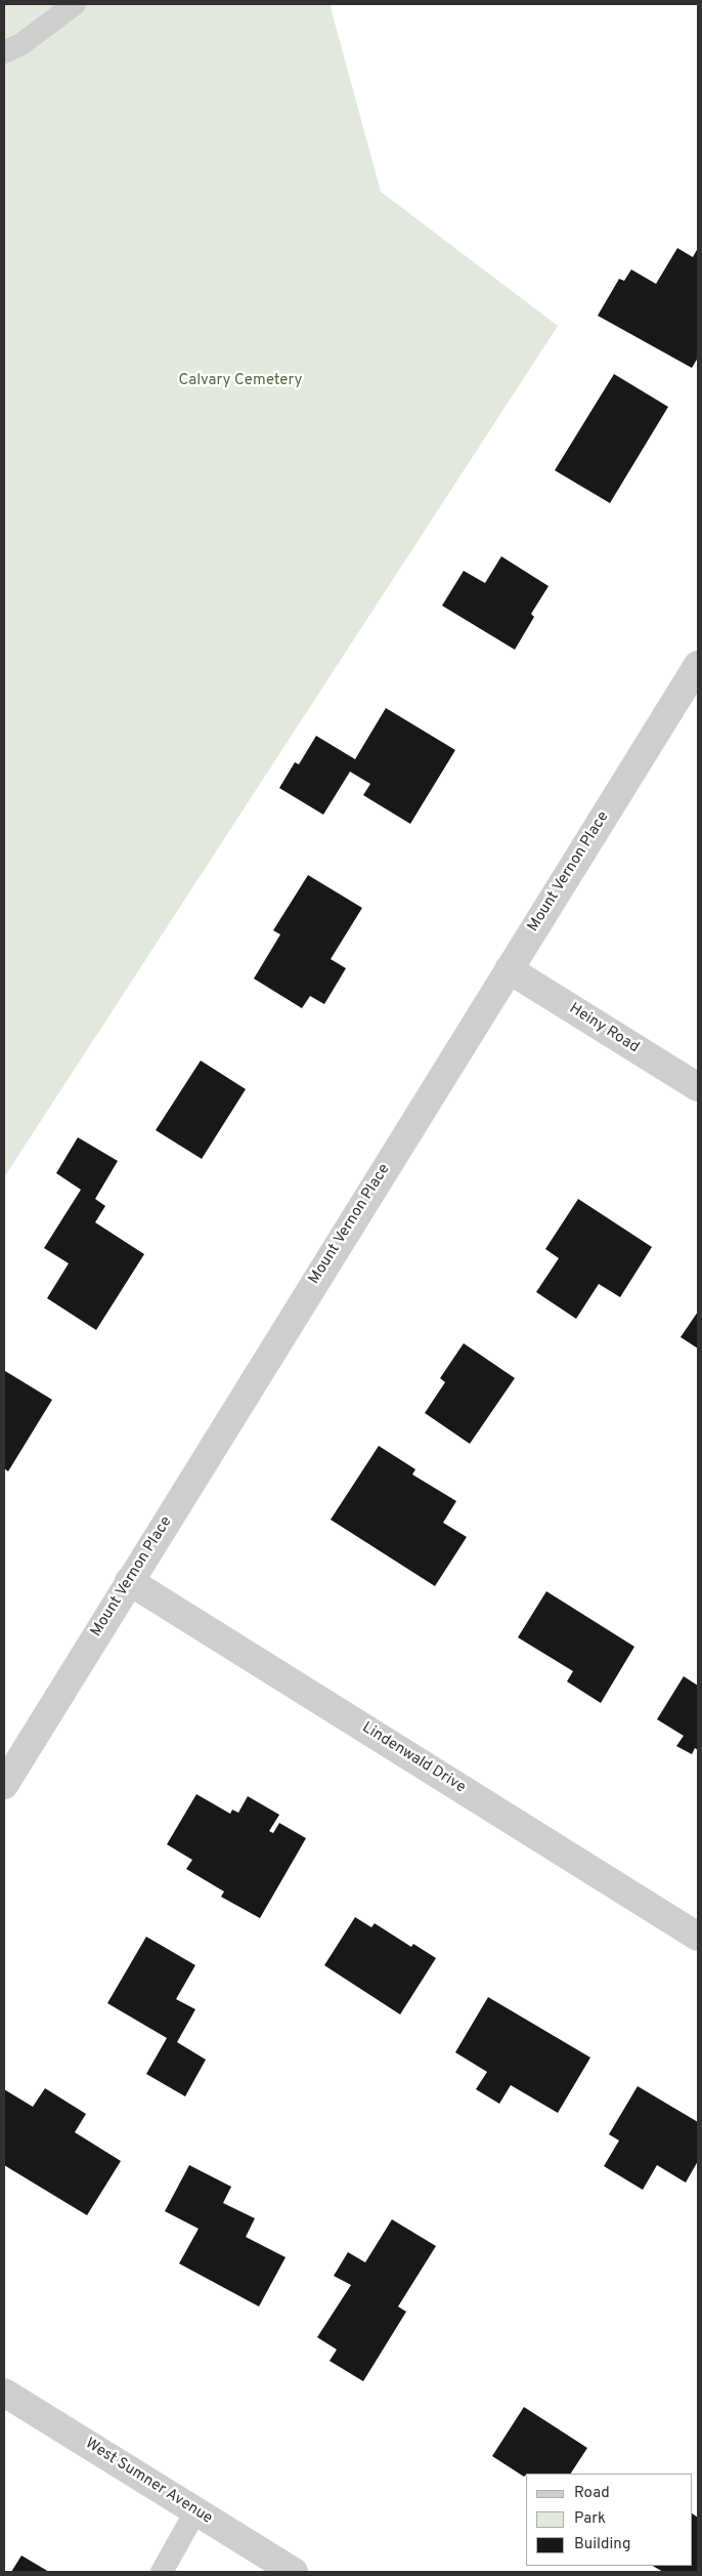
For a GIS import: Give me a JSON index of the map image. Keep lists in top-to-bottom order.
{
  "streets": {
    "street": [
      "Mount Vernon Place",
      "Heiny Road",
      "Lindenwald Drive",
      "West Sumner Avenue"
    ]
  },
  "crossings": [
    ["Mount Vernon Place", "Heiny Road"],
    ["Mount Vernon Place", "Lindenwald Drive"]
  ],
  "parks": ["Calvary Cemetery"],
  "legend": ["Road", "Park", "Building"]
}
